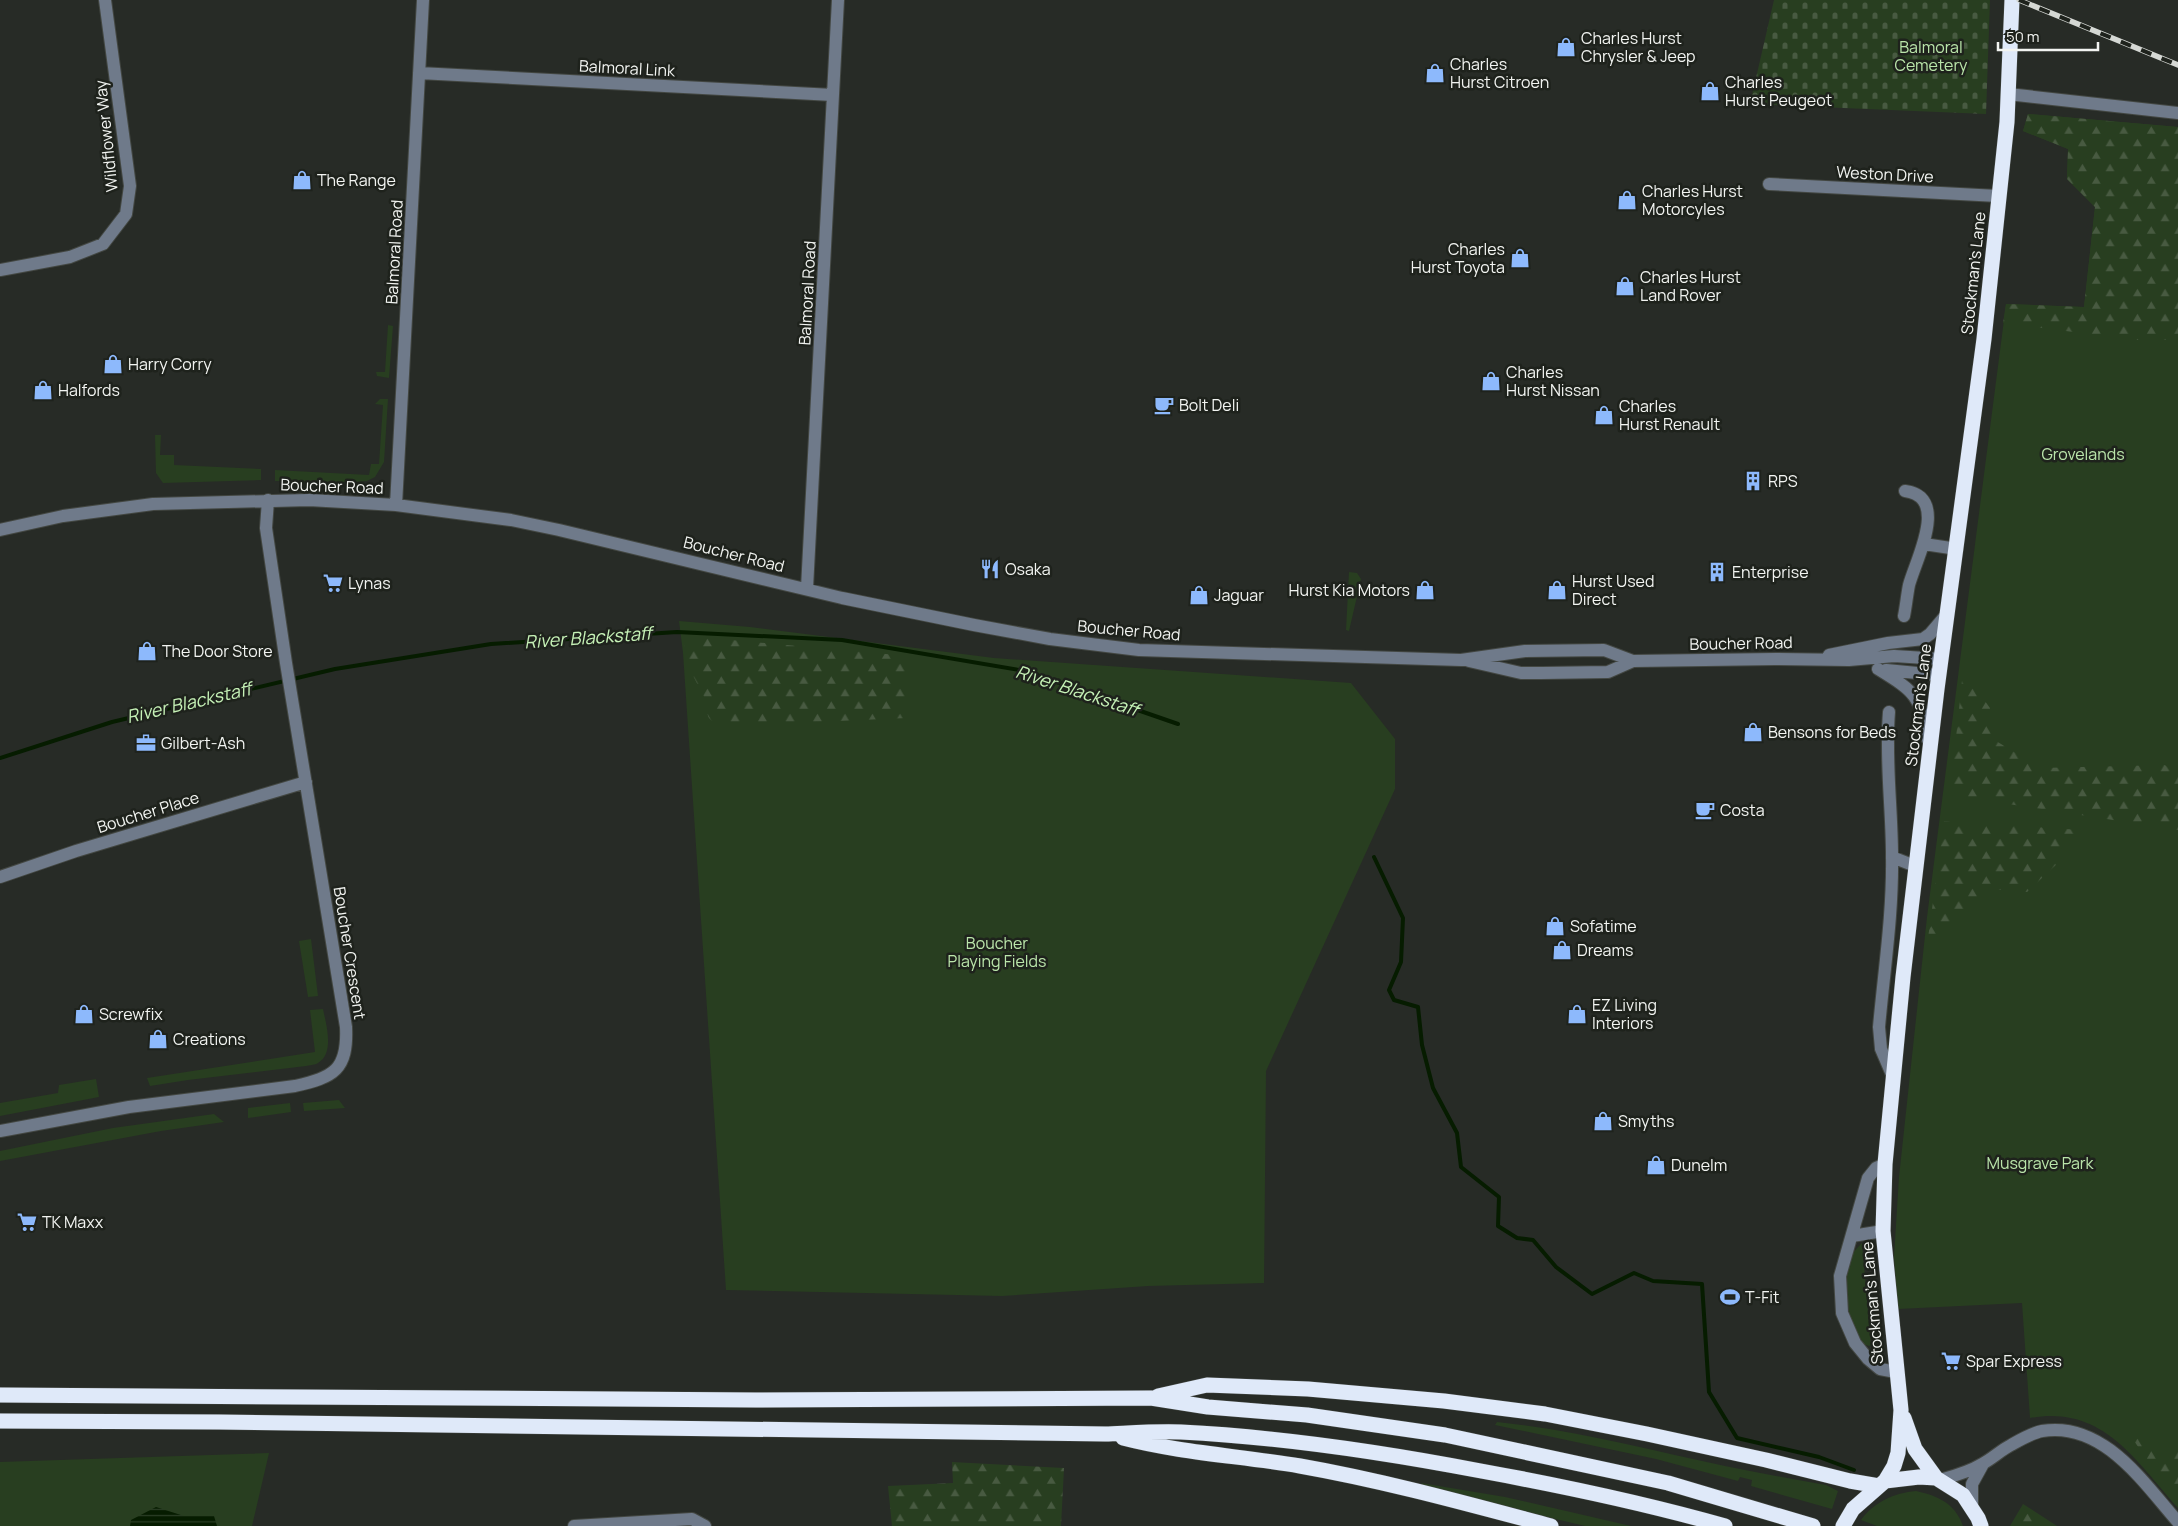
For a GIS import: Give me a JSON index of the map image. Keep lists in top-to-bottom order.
{
  "streets": {
    "highway": ["Stockman's Lane"],
    "street": [
      "Balmoral Link",
      "Wildflower Way",
      "Weston Drive",
      "Balmoral Road",
      "Boucher Road",
      "Boucher Place",
      "Boucher Crescent"
    ]
  },
  "crossings": [
    ["Balmoral Link", "Balmoral Road"],
    ["Weston Drive", "Stockman's Lane"],
    ["Balmoral Road", "Boucher Road"],
    ["Stockman's Lane", "Boucher Road"],
    ["Boucher Road", "Boucher Crescent"],
    ["Boucher Place", "Boucher Crescent"]
  ],
  "water": ["River Blackstaff"],
  "parks": [
    "Balmoral Cemetery",
    "Grovelands",
    "Boucher Playing Fields",
    "Musgrave Park"
  ],
  "places": {
    "shop": [
      "Charles Hurst Chrysler & Jeep",
      "Charles Hurst Citroen",
      "Charles Hurst Peugeot",
      "The Range",
      "Charles Hurst Motorcyles",
      "Charles Hurst Toyota",
      "Charles Hurst Land Rover",
      "Harry Corry",
      "Charles Hurst Nissan",
      "Halfords",
      "Charles Hurst Renault",
      "Hurst Kia Motors",
      "Hurst Used Direct",
      "Jaguar",
      "The Door Store",
      "Bensons for Beds",
      "Sofatime",
      "Dreams",
      "Screwfix",
      "EZ Living Interiors",
      "Creations",
      "Smyths",
      "Dunelm"
    ],
    "cafe": ["Bolt Deli", "Costa"],
    "building": ["RPS", "Enterprise"],
    "restaurant": ["Osaka"],
    "supermarket": ["Lynas", "TK Maxx", "Spar Express"],
    "office": ["Gilbert-Ash"],
    "sports": ["T-Fit"]
  },
  "scale_bar": "50 m"
}
